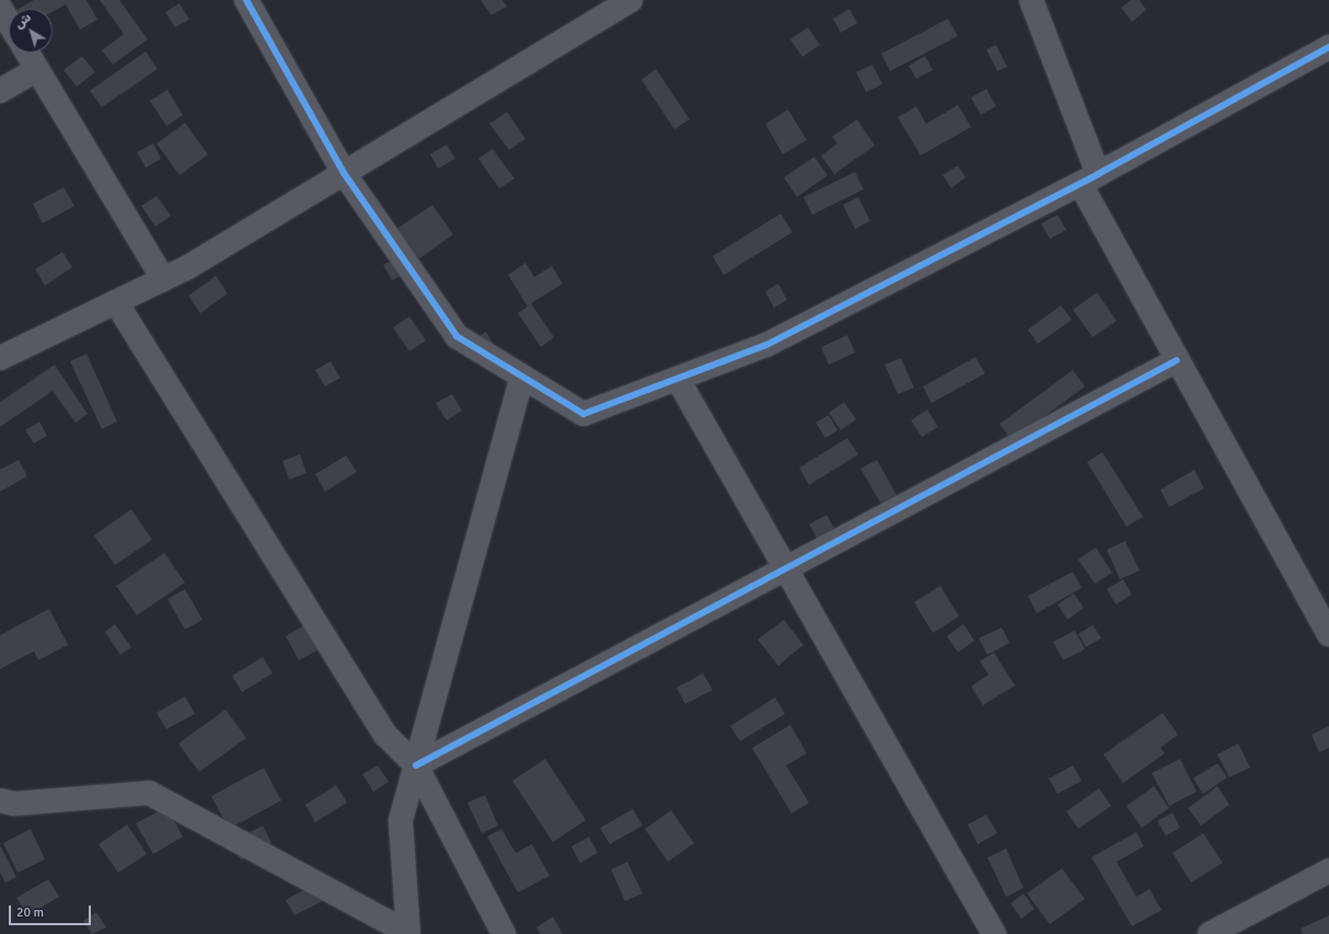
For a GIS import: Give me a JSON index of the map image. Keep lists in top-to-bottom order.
{
  "scale_bar": "20 m",
  "north": "top left"
}
